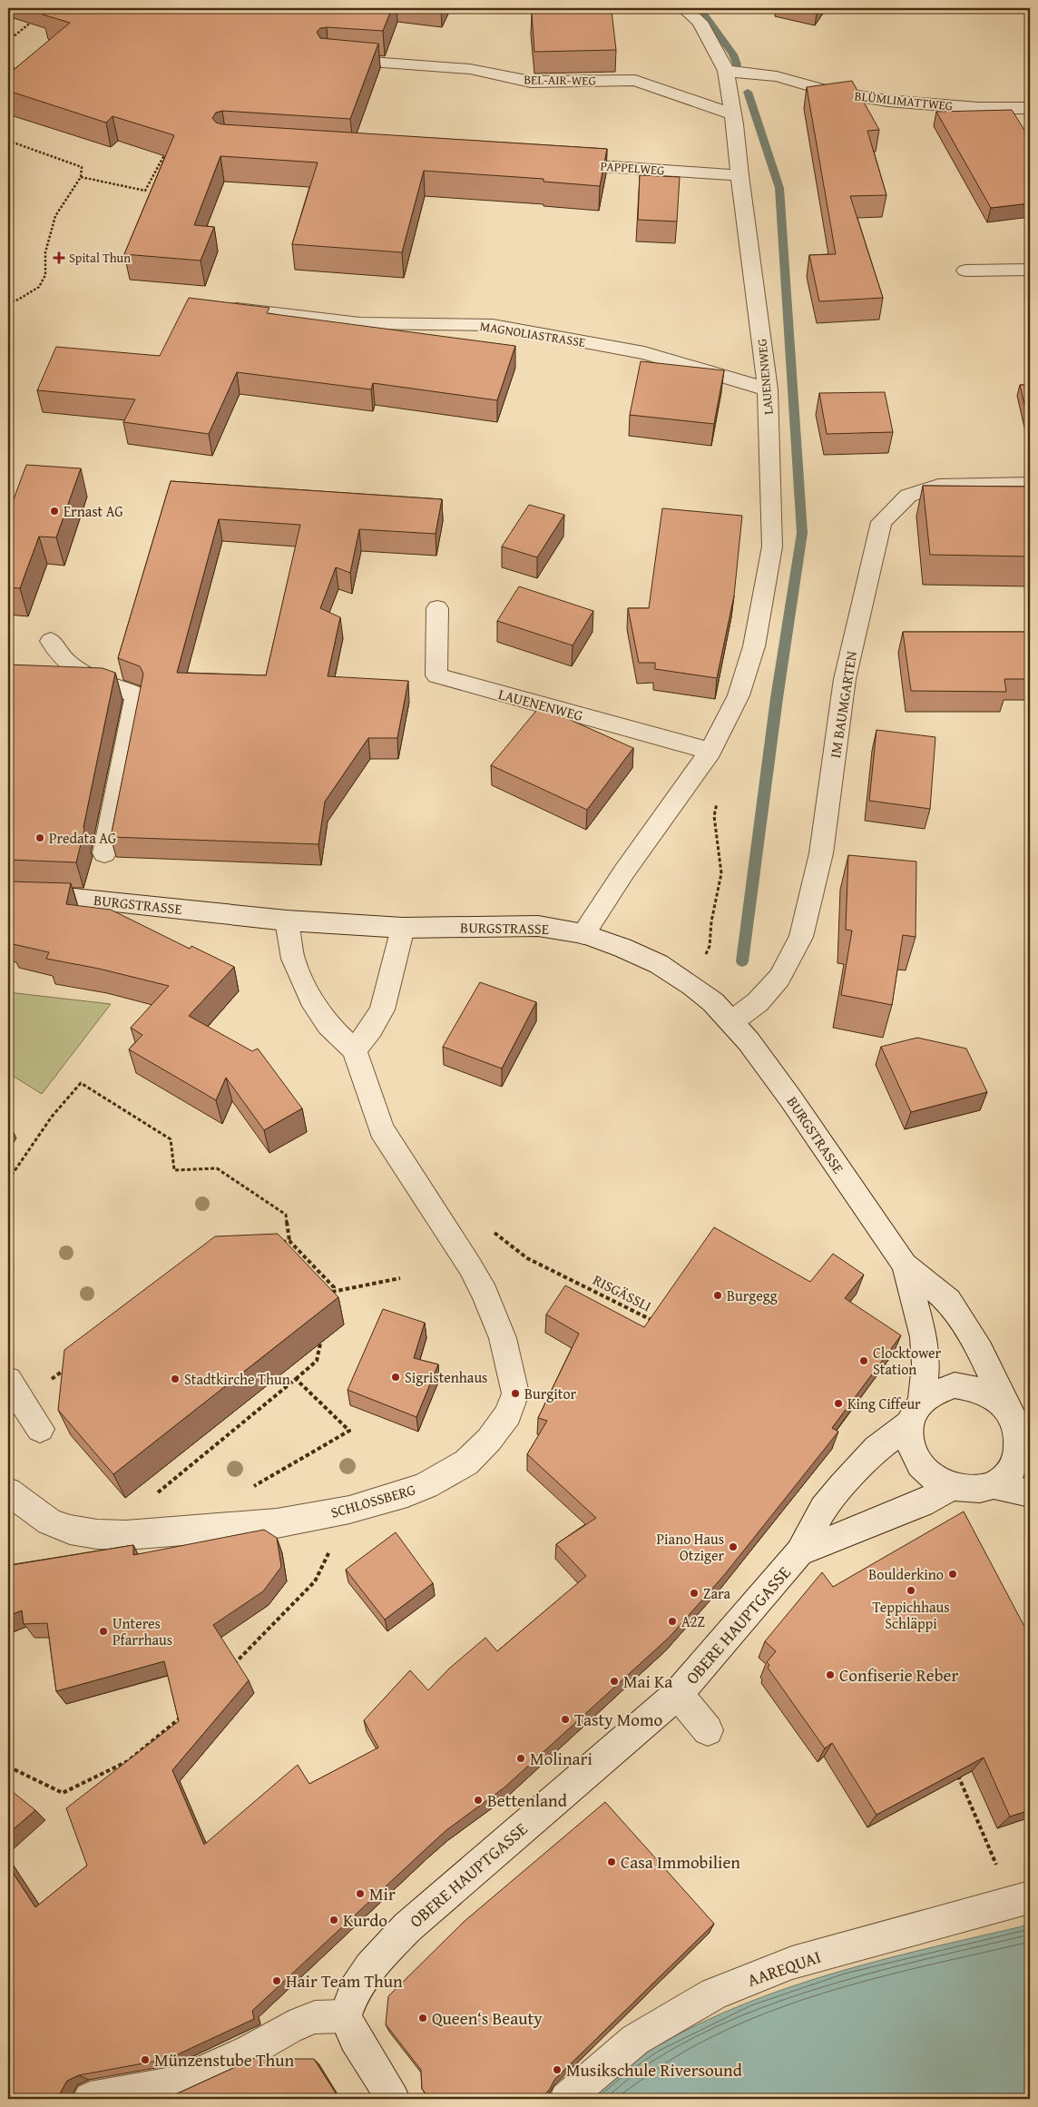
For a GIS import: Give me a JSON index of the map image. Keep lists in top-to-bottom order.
{
  "streets": {
    "street": [
      "BEL-AIR-WEG",
      "BLÜMLIMATTWEG",
      "PAPPELWEG",
      "MAGNOLIASTRASSE",
      "LAUENENWEG",
      "IM BAUMGARTEN",
      "BURGSTRASSE",
      "SCHLOSSBERG",
      "OBERE HAUPTGASSE",
      "AAREQUAI"
    ],
    "path": ["RISGÄSSLI"]
  },
  "crossings": [
    ["BEL-AIR-WEG", "LAUENENWEG"],
    ["BLÜMLIMATTWEG", "LAUENENWEG"],
    ["PAPPELWEG", "LAUENENWEG"],
    ["MAGNOLIASTRASSE", "LAUENENWEG"],
    ["LAUENENWEG", "BURGSTRASSE"],
    ["IM BAUMGARTEN", "BURGSTRASSE"],
    ["BURGSTRASSE", "SCHLOSSBERG"],
    ["BURGSTRASSE", "OBERE HAUPTGASSE"]
  ],
  "places": {
    "health": ["Spital Thun"],
    "other": [
      "Ernast AG",
      "Predata AG",
      "Burgegg",
      "Clocktower Station",
      "Sigristenhaus",
      "Stadtkirche Thun",
      "Burgitor",
      "King Ciffeur",
      "Piano Haus Otziger",
      "Boulderkino",
      "Teppichhaus Schläppi",
      "Zara",
      "A2Z",
      "Unteres Pfarrhaus",
      "Confiserie Reber",
      "Mai Ka",
      "Tasty Momo",
      "Molinari",
      "Bettenland",
      "Casa Immobilien",
      "Mir",
      "Kurdo",
      "Hair Team Thun",
      "Queen‘s Beauty",
      "Münzenstube Thun",
      "Musikschule Riversound"
    ]
  }
}
